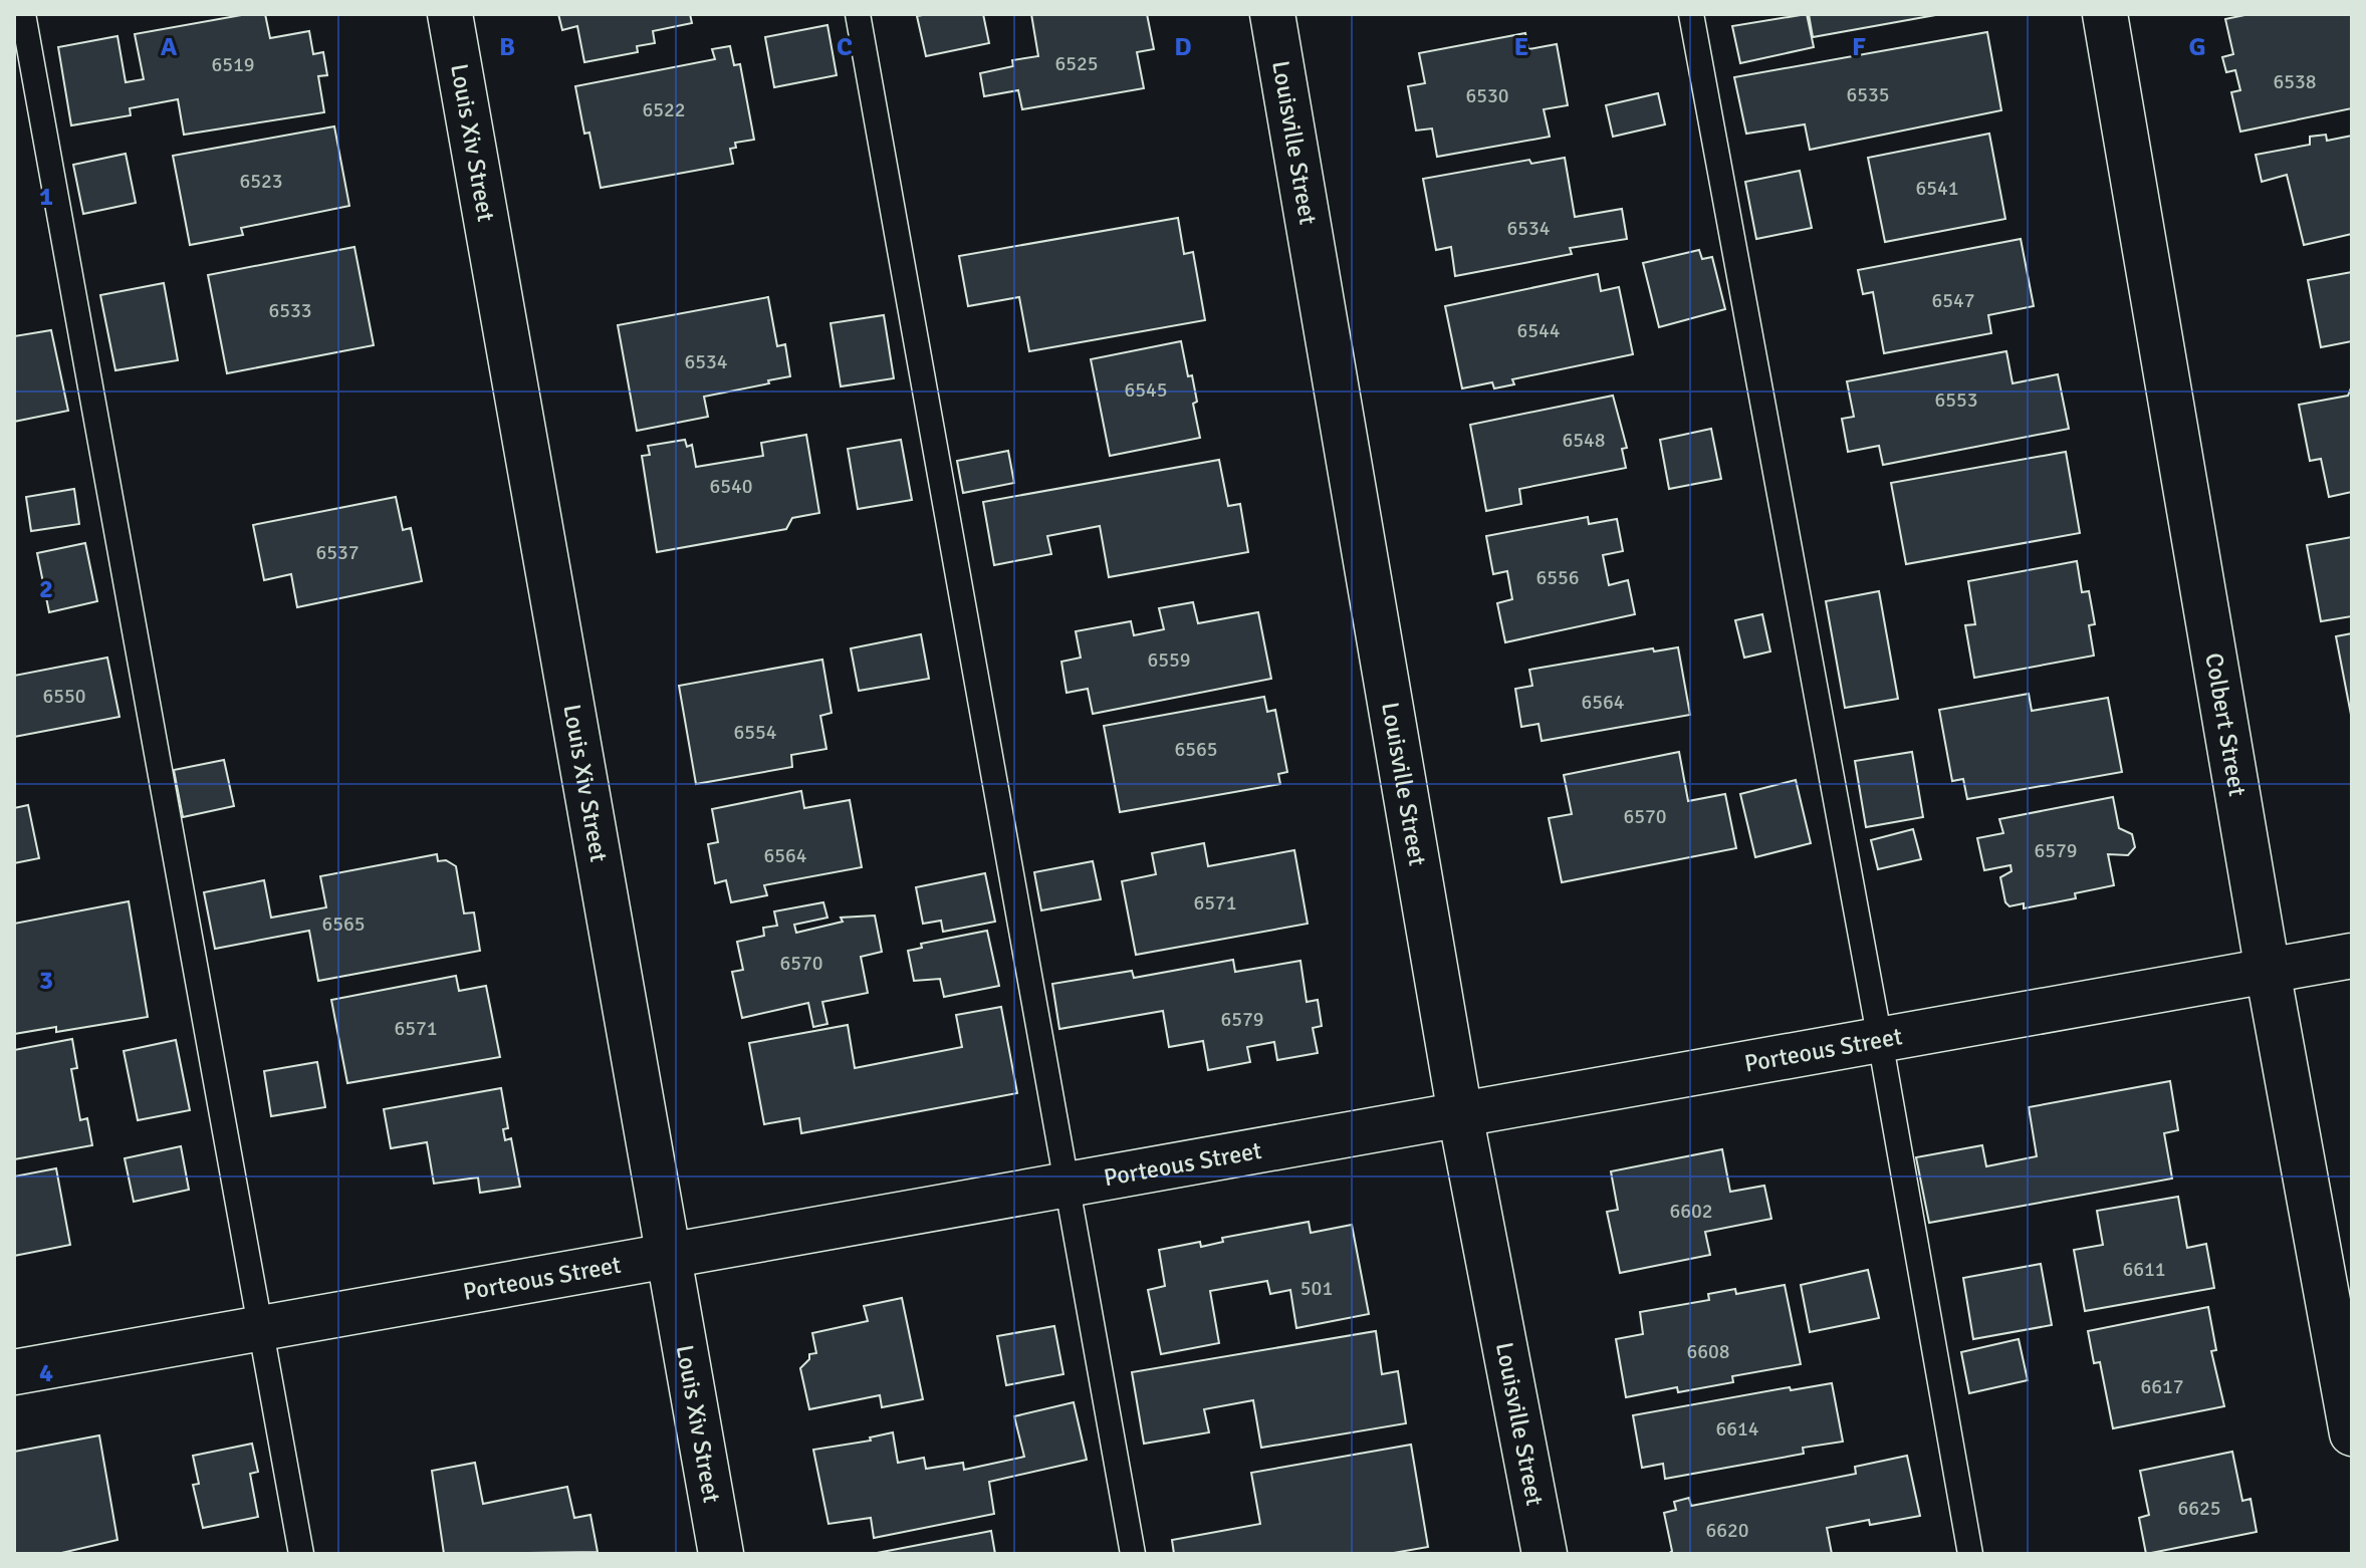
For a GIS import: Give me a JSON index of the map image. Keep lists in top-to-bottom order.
{
  "streets": {
    "street": [
      "Louis Xiv Street",
      "Louisville Street",
      "Colbert Street",
      "Porteous Street"
    ]
  },
  "crossings": [
    ["Louis Xiv Street", "Porteous Street"],
    ["Louisville Street", "Porteous Street"],
    ["Colbert Street", "Porteous Street"]
  ],
  "house_numbers": [
    "6525",
    "6519",
    "6538",
    "6535",
    "6530",
    "6522",
    "6523",
    "6541",
    "6534",
    "6547",
    "6533",
    "6544",
    "6534",
    "6545",
    "6553",
    "6548",
    "6540",
    "6537",
    "6556",
    "6559",
    "6550",
    "6564",
    "6554",
    "6565",
    "6570",
    "6579",
    "6564",
    "6571",
    "6565",
    "6570",
    "6579",
    "6571",
    "6602",
    "6611",
    "501",
    "6608",
    "6617",
    "6614",
    "6625",
    "6620"
  ],
  "grid": {
    "columns": [
      "A",
      "B",
      "C",
      "D",
      "E",
      "F",
      "G"
    ],
    "rows": [
      "1",
      "2",
      "3",
      "4"
    ]
  }
}
